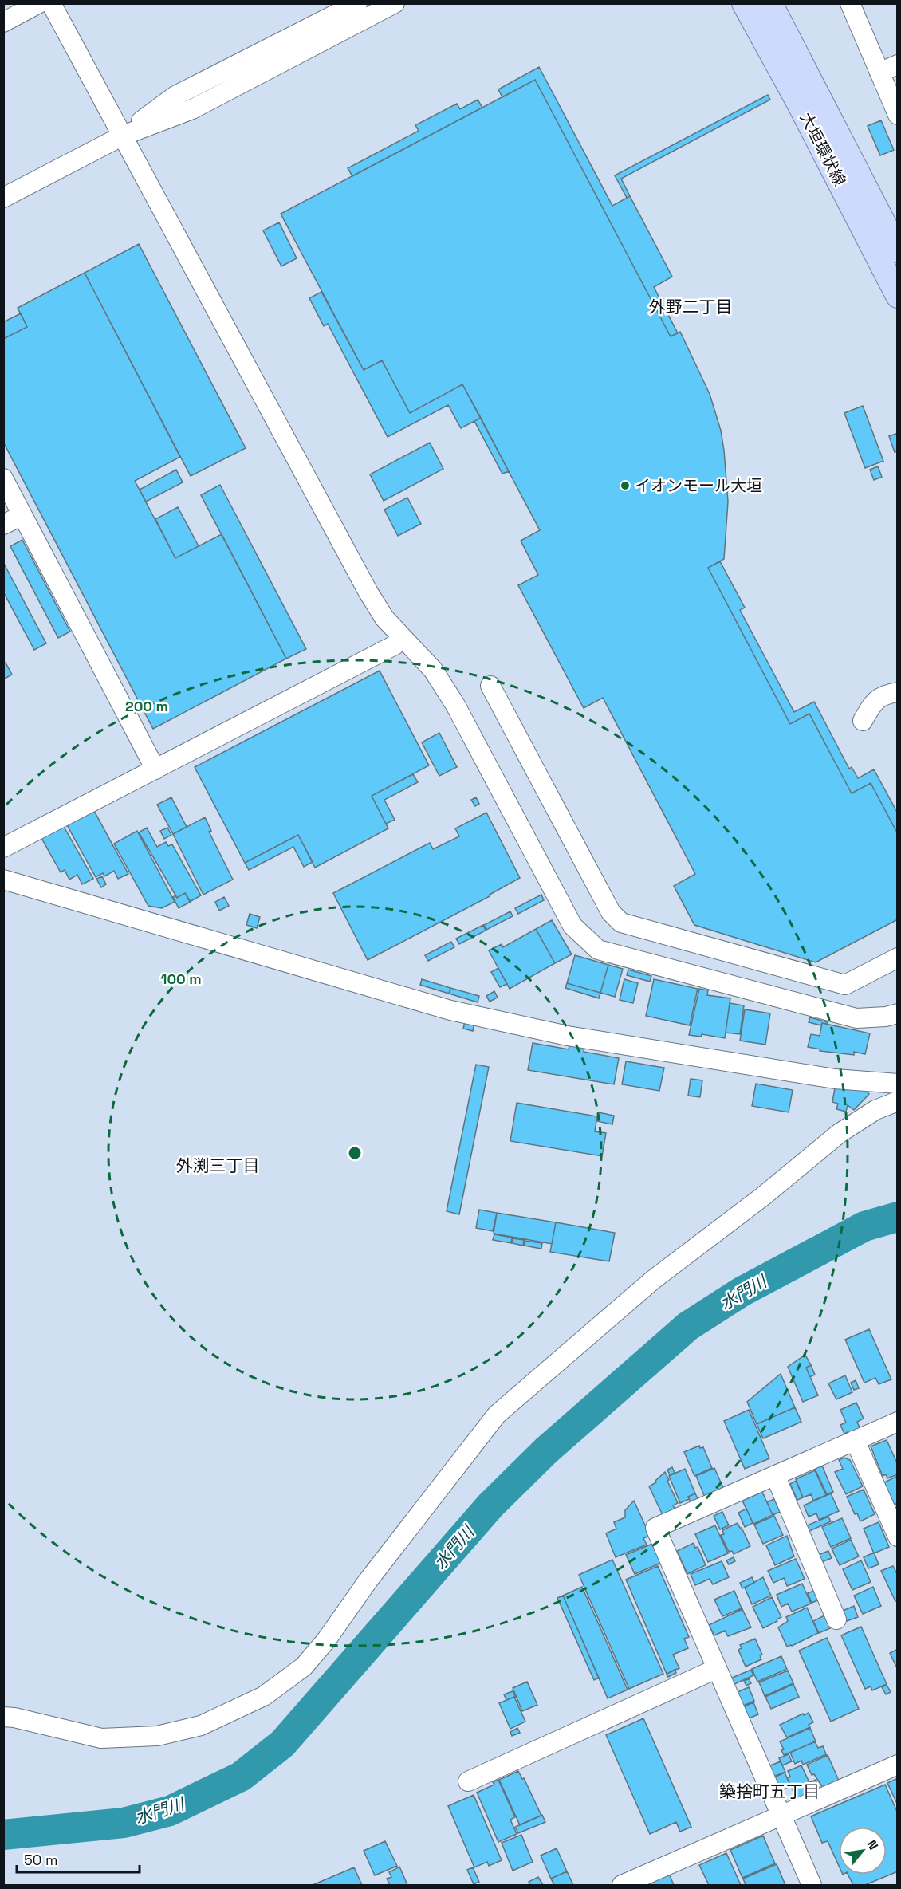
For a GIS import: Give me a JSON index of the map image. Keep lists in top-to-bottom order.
{
  "streets": {
    "main road": ["大垣環状線"]
  },
  "districts": ["外野二丁目", "外渕三丁目", "築捨町五丁目"],
  "water": ["水門川"],
  "places": ["イオンモール大垣"],
  "scale_bar": "50 m",
  "north": "top right",
  "rings": ["200 m", "100 m"]
}
